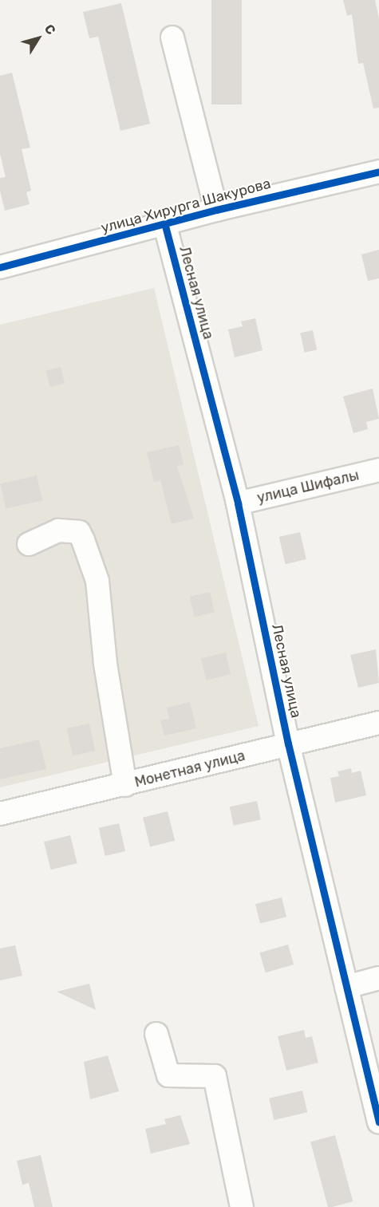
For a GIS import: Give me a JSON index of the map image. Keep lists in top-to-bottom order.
{
  "streets": {
    "street": [
      "улица Хирурга Шакурова",
      "Лесная улица",
      "улица Шифалы",
      "Монетная улица"
    ]
  },
  "crossings": [
    ["улица Хирурга Шакурова", "Лесная улица"],
    ["Лесная улица", "улица Шифалы"],
    ["Лесная улица", "Монетная улица"]
  ],
  "north": "top right"
}
